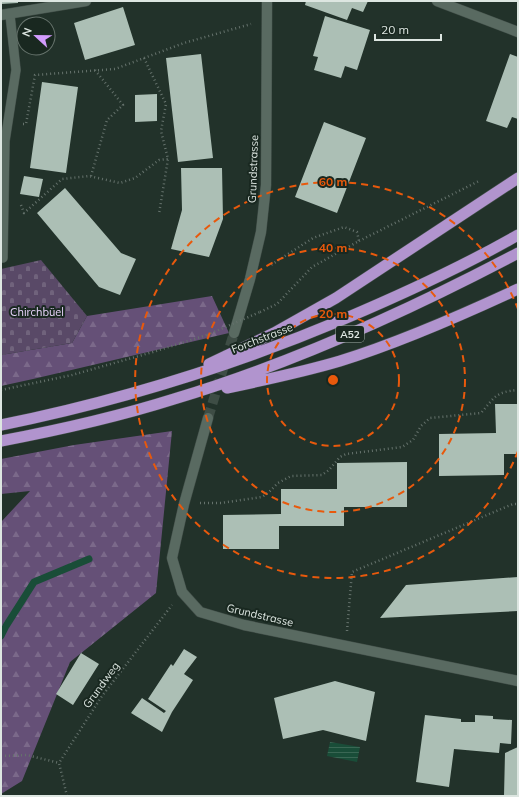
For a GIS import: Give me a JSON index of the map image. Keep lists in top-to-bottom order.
{
  "streets": {
    "highway": ["A52", "Forchstrasse"],
    "street": ["Grundstrasse"],
    "path": ["Grundweg"]
  },
  "crossings": [
    ["Grundstrasse", "Grundweg"]
  ],
  "parks": ["Chirchbüel"],
  "scale_bar": "20 m",
  "north": "left",
  "rings": ["60 m", "40 m", "20 m"]
}
